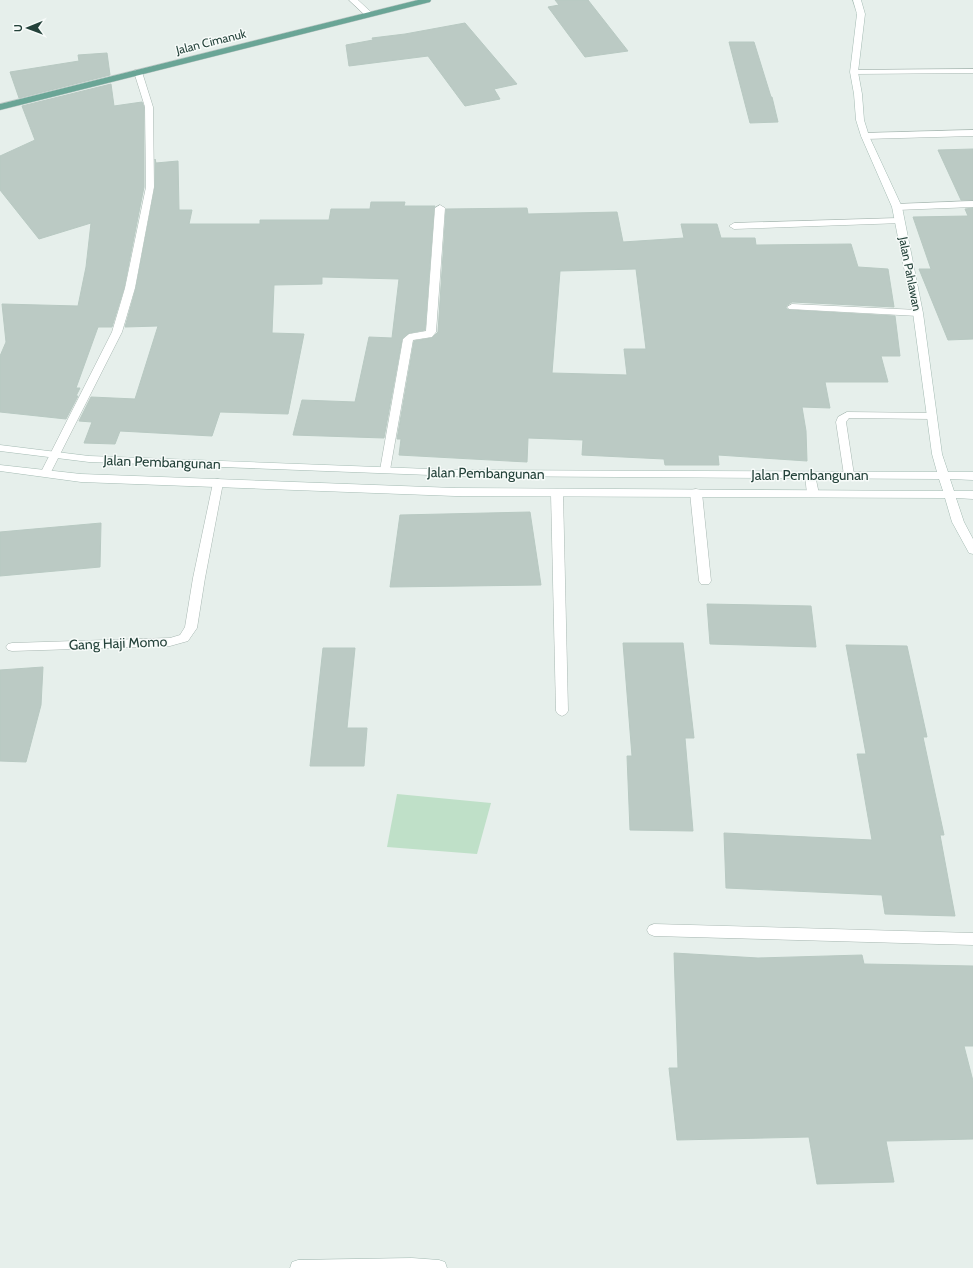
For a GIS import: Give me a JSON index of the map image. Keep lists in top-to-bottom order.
{
  "streets": {
    "main road": [
      "Jalan Cimanuk",
      "Jalan Pahlawan",
      "Jalan Pembangunan",
      "Gang Haji Momo"
    ]
  },
  "crossings": [
    ["Jalan Pahlawan", "Jalan Pembangunan"],
    ["Jalan Pembangunan", "Gang Haji Momo"]
  ],
  "north": "left"
}
